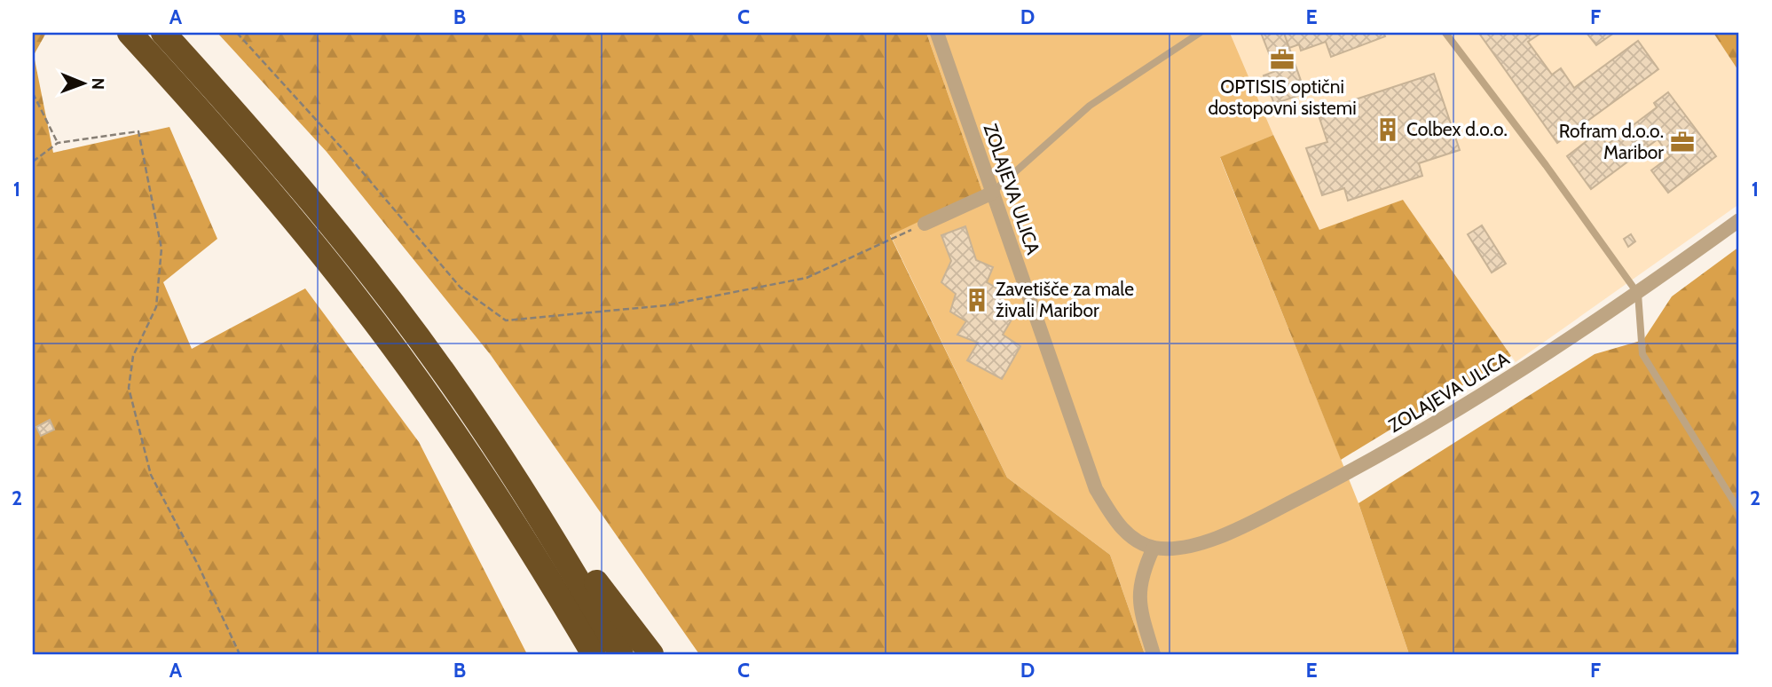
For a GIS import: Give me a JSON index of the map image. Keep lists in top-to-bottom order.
{
  "streets": {
    "street": ["ZOLAJEVA ULICA"]
  },
  "places": {
    "office": ["OPTISIS optični dostopovni sistemi", "Rofram d.o.o. Maribor"],
    "building": ["Colbex d.o.o.", "Zavetišče za male živali Maribor"]
  },
  "north": "right",
  "grid": {
    "columns": [
      "A",
      "B",
      "C",
      "D",
      "E",
      "F"
    ],
    "rows": ["1", "2"]
  }
}
